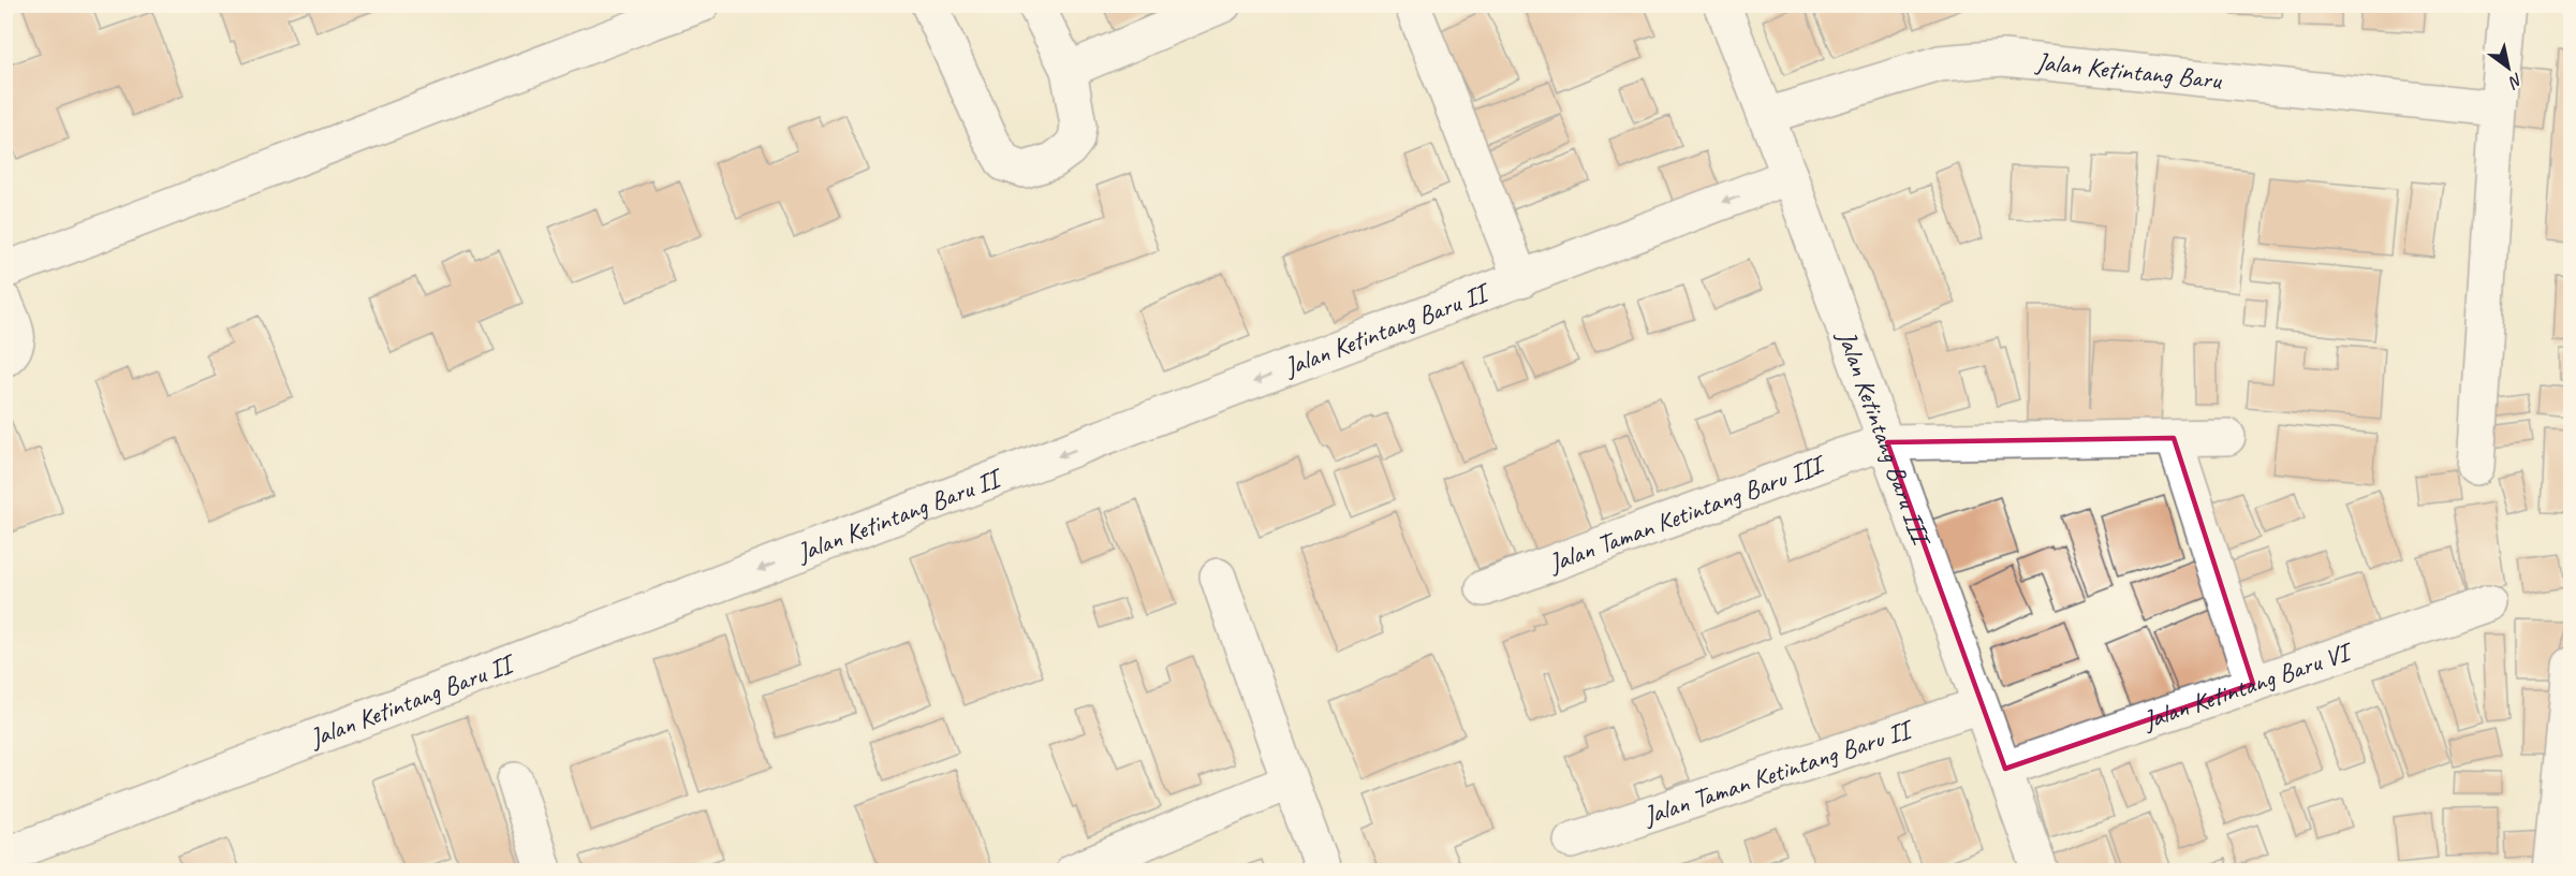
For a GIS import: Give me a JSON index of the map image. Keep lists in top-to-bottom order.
{
  "streets": {
    "street": [
      "Jalan Ketintang Baru",
      "Jalan Ketintang Baru II",
      "Jalan Ketintang Baru III",
      "Jalan Taman Ketintang Baru III",
      "Jalan Ketintang Baru VI",
      "Jalan Taman Ketintang Baru II"
    ]
  },
  "crossings": [
    ["Jalan Ketintang Baru", "Jalan Ketintang Baru III"],
    ["Jalan Ketintang Baru II", "Jalan Ketintang Baru III"],
    ["Jalan Ketintang Baru III", "Jalan Taman Ketintang Baru III"],
    ["Jalan Ketintang Baru III", "Jalan Ketintang Baru VI"],
    ["Jalan Ketintang Baru III", "Jalan Taman Ketintang Baru II"]
  ],
  "one_way": ["Jalan Ketintang Baru II"],
  "north": "bottom right"
}
